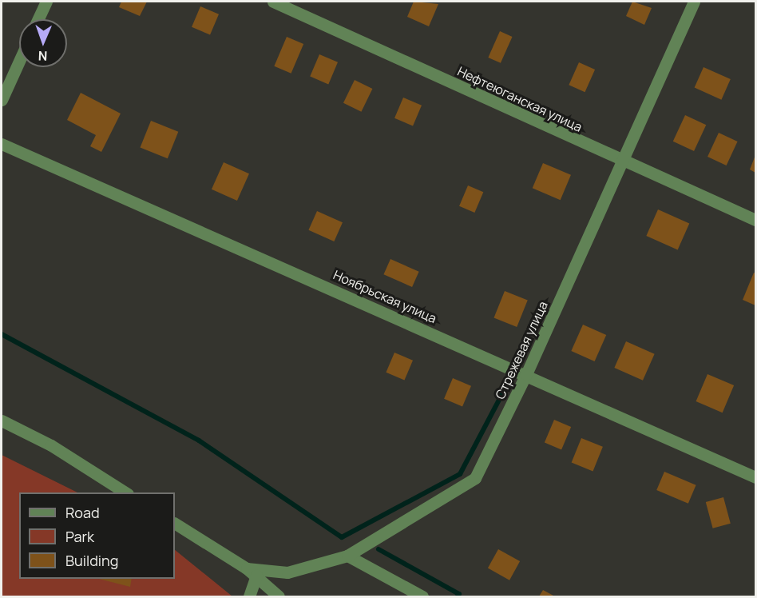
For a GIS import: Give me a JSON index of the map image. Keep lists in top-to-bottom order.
{
  "streets": {
    "street": ["Нефтеюганская улица", "Ноябрьская улица", "Стрежевая улица"]
  },
  "crossings": [
    ["Нефтеюганская улица", "Стрежевая улица"],
    ["Ноябрьская улица", "Стрежевая улица"]
  ],
  "legend": ["Road", "Park", "Building"],
  "north": "bottom"
}
